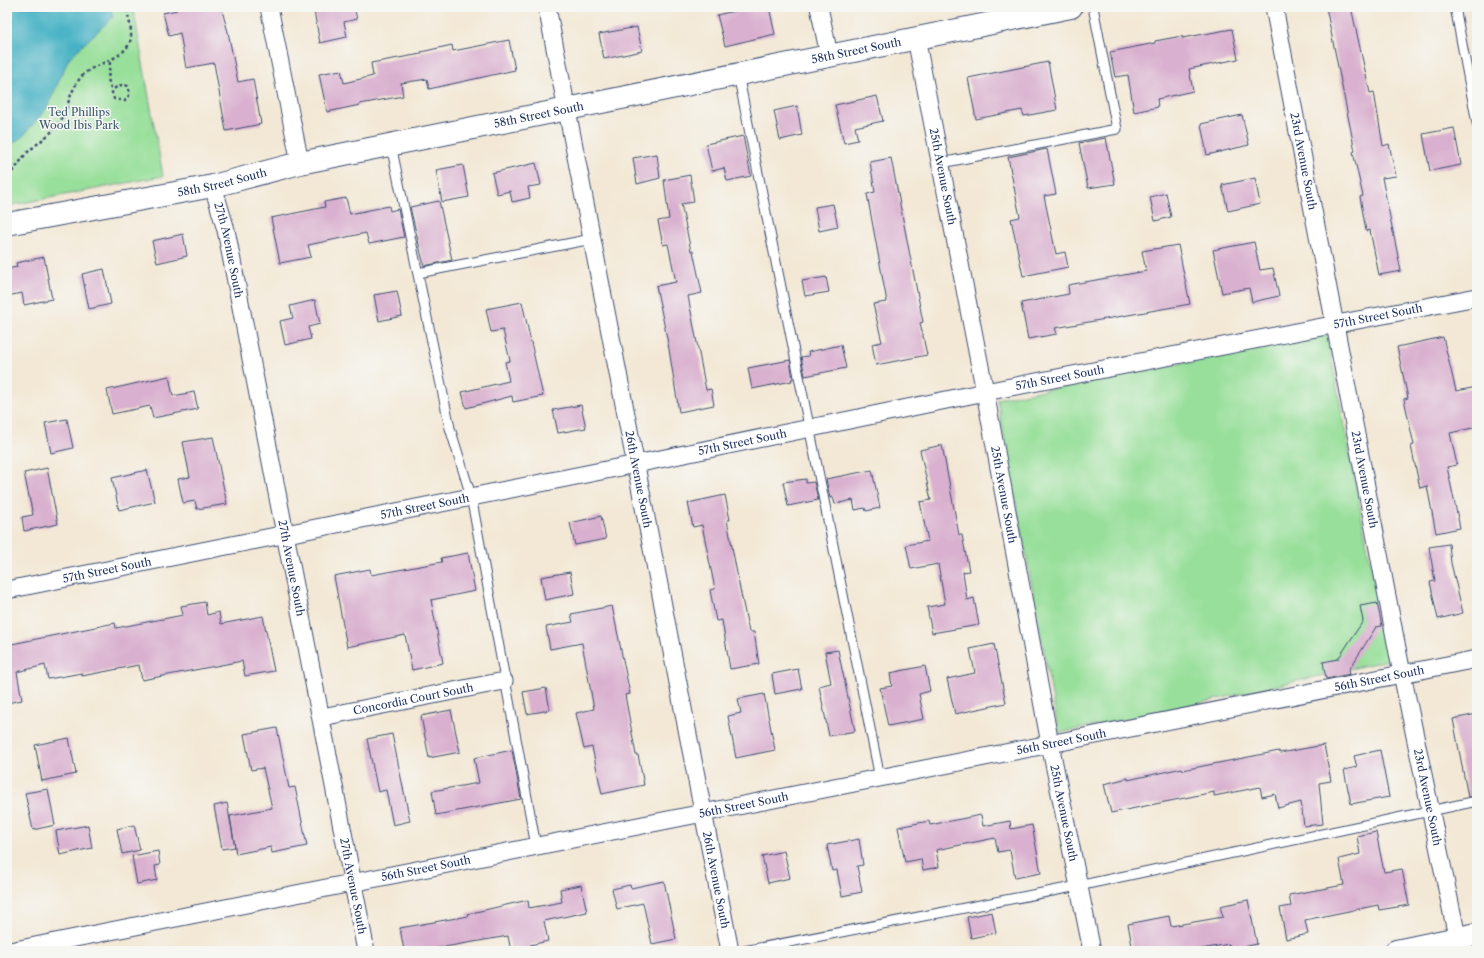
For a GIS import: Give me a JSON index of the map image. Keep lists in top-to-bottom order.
{
  "streets": {
    "street": [
      "58th Street South",
      "23rd Avenue South",
      "25th Avenue South",
      "27th Avenue South",
      "57th Street South",
      "26th Avenue South",
      "56th Street South",
      "Concordia Court South"
    ]
  },
  "crossings": [
    ["58th Street South", "25th Avenue South"],
    ["58th Street South", "27th Avenue South"],
    ["58th Street South", "26th Avenue South"],
    ["23rd Avenue South", "57th Street South"],
    ["23rd Avenue South", "56th Street South"],
    ["25th Avenue South", "57th Street South"],
    ["25th Avenue South", "56th Street South"],
    ["27th Avenue South", "57th Street South"],
    ["27th Avenue South", "56th Street South"],
    ["27th Avenue South", "Concordia Court South"],
    ["57th Street South", "26th Avenue South"],
    ["26th Avenue South", "56th Street South"]
  ],
  "parks": ["Ted Phillips Wood Ibis Park"]
}
